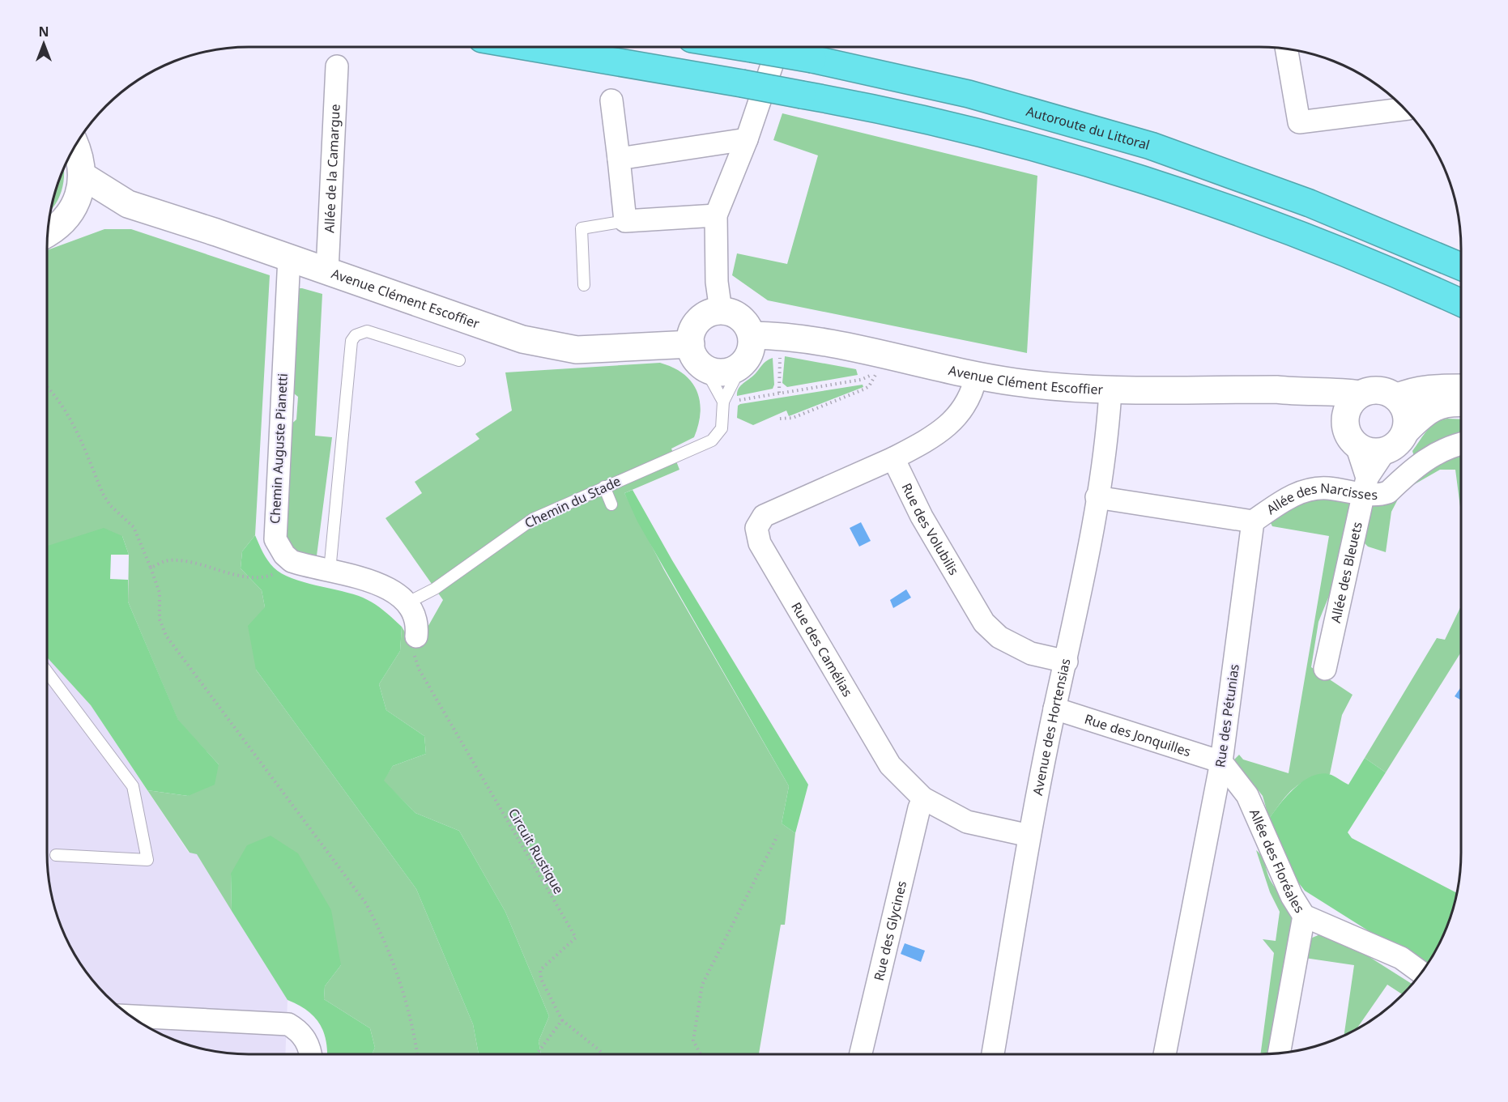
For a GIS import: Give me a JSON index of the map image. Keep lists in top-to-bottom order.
{
  "streets": {
    "highway": ["Autoroute du Littoral"],
    "main road": ["Avenue Clément Escoffier"],
    "street": [
      "Allée de la Camargue",
      "Chemin Auguste Pianetti",
      "Allée des Narcisses",
      "Rue des Volubilis",
      "Allée des Bleuets",
      "Rue des Camélias",
      "Rue des Pétunias",
      "Avenue des Hortensias",
      "Rue des Jonquilles",
      "Allée des Floréales",
      "Rue des Glycines"
    ],
    "lane": ["Chemin du Stade"],
    "path": ["Circuit Rustique"]
  },
  "crossings": [
    ["Allée de la Camargue", "Avenue Clément Escoffier"],
    ["Avenue Clément Escoffier", "Chemin Auguste Pianetti"],
    ["Avenue Clément Escoffier", "Chemin du Stade"],
    ["Avenue Clément Escoffier", "Allée des Bleuets"],
    ["Avenue Clément Escoffier", "Avenue des Hortensias"],
    ["Chemin Auguste Pianetti", "Chemin du Stade"],
    ["Chemin Auguste Pianetti", "Circuit Rustique"],
    ["Allée des Narcisses", "Allée des Bleuets"],
    ["Allée des Narcisses", "Rue des Pétunias"],
    ["Rue des Volubilis", "Rue des Camélias"],
    ["Rue des Volubilis", "Avenue des Hortensias"],
    ["Rue des Camélias", "Avenue des Hortensias"],
    ["Rue des Camélias", "Rue des Glycines"],
    ["Rue des Pétunias", "Rue des Jonquilles"],
    ["Rue des Pétunias", "Allée des Floréales"],
    ["Avenue des Hortensias", "Rue des Jonquilles"],
    ["Rue des Jonquilles", "Allée des Floréales"]
  ],
  "north": "top"
}
